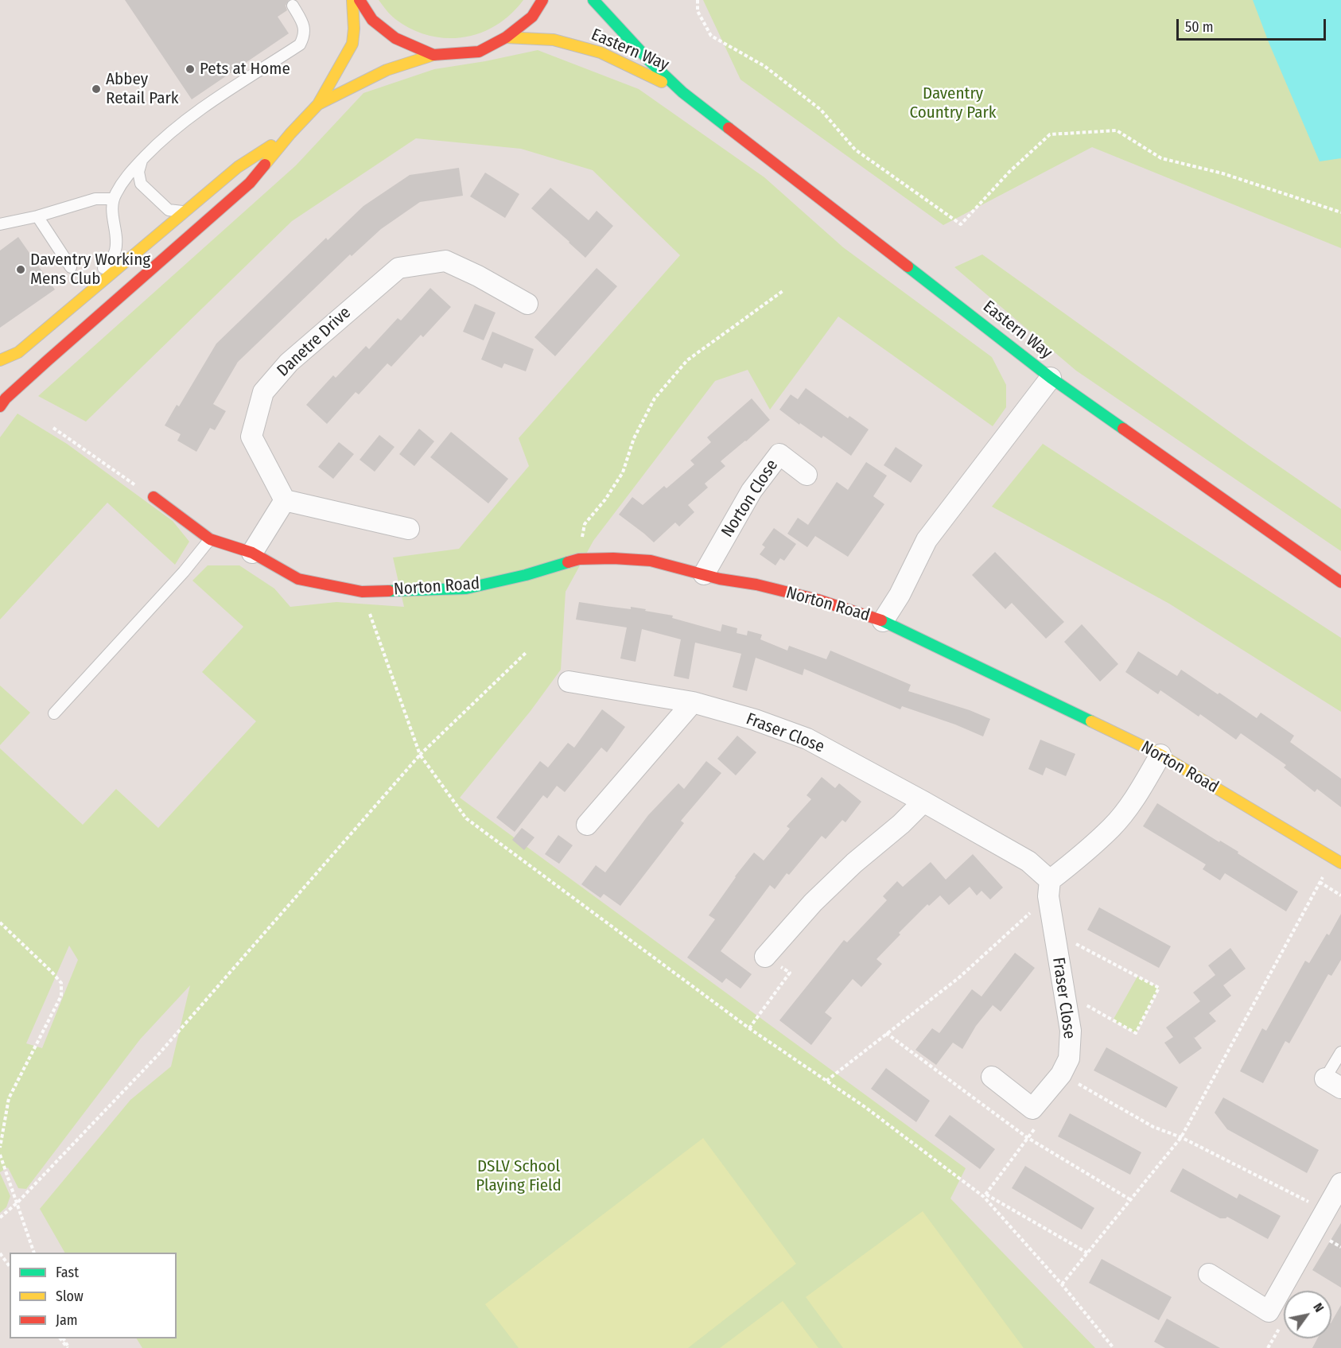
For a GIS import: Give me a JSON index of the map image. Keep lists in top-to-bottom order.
{
  "streets": {
    "main road": ["Eastern Way", "Norton Road"],
    "street": ["Danetre Drive", "Norton Close", "Fraser Close"]
  },
  "crossings": [
    ["Eastern Way", "Norton Road"],
    ["Norton Close", "Norton Road"]
  ],
  "parks": ["Daventry Country Park", "DSLV School Playing Field"],
  "places": ["Pets at Home", "Abbey Retail Park", "Daventry Working Mens Club"],
  "legend": ["Fast", "Slow", "Jam"],
  "scale_bar": "50 m",
  "north": "top right"
}
